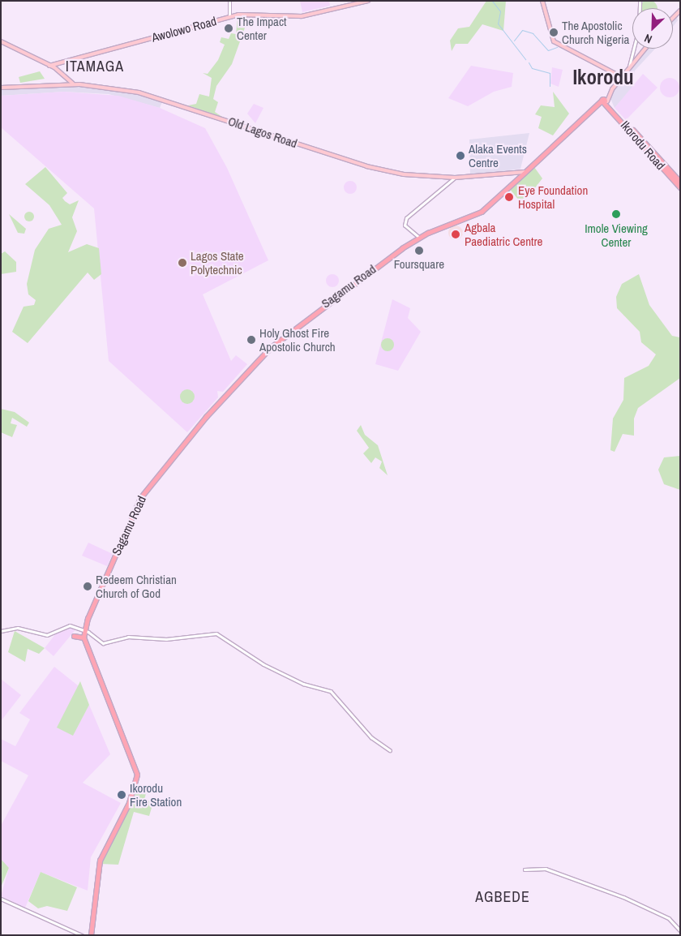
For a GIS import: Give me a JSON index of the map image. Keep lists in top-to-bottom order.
{
  "streets": {
    "highway": ["Ikorodu Road", "Sagamu Road"],
    "main road": ["Awolowo Road", "Old Lagos Road"]
  },
  "crossings": [
    ["Old Lagos Road", "Sagamu Road"],
    ["Ikorodu Road", "Sagamu Road"]
  ],
  "districts": ["ITAMAGA", "Ikorodu", "AGBEDE"],
  "places": [
    "The Impact Center",
    "The Apostolic Church Nigeria",
    "Alaka Events Centre",
    "Eye Foundation Hospital",
    "Imole Viewing Center",
    "Agbala Paediatric Centre",
    "Foursquare",
    "Lagos State Polytechnic",
    "Holy Ghost Fire Apostolic Church",
    "Redeem Christian Church of God",
    "Ikorodu Fire Station"
  ],
  "north": "bottom left"
}
